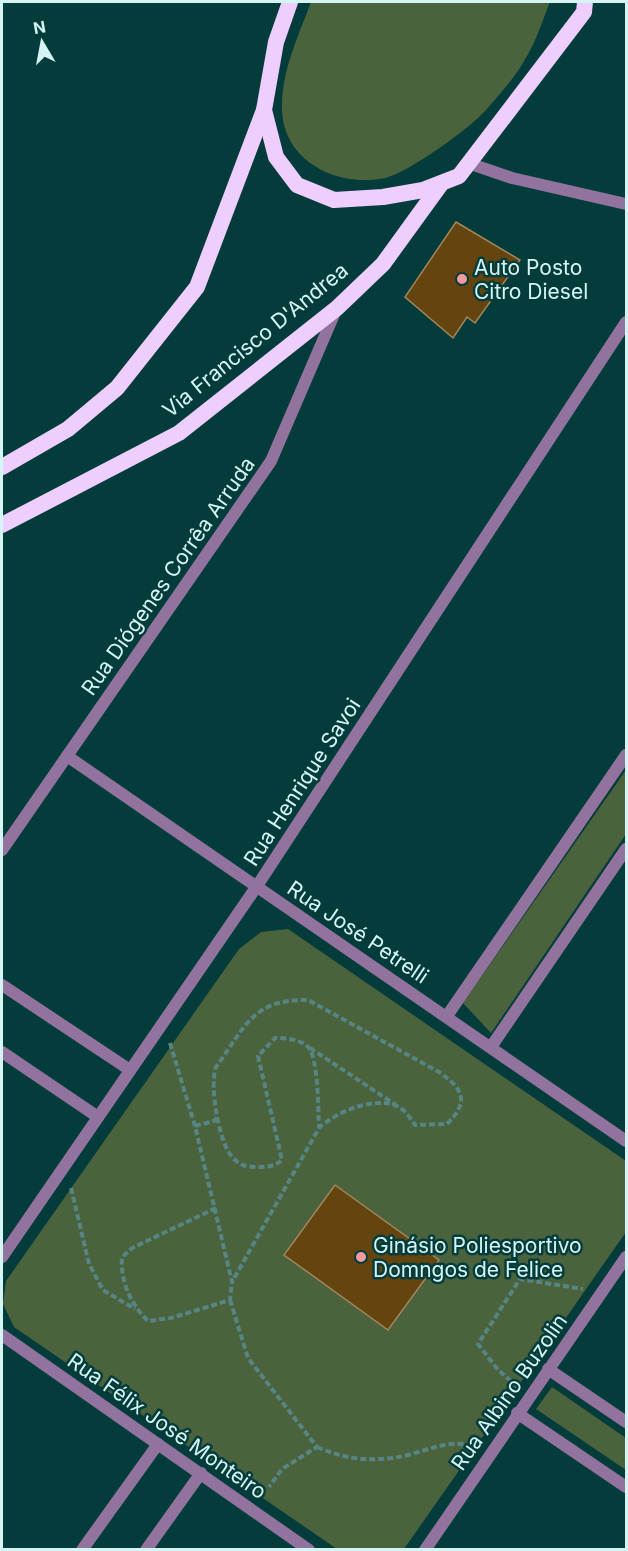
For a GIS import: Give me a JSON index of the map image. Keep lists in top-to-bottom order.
{
  "streets": {
    "highway": ["Via Francisco D'Andrea"],
    "street": [
      "Rua Diógenes Corrêa Arruda",
      "Rua Henrique Savoi",
      "Rua José Petrelli",
      "Rua Albino Buzolin",
      "Rua Félix José Monteiro"
    ]
  },
  "crossings": [
    ["Via Francisco D'Andrea", "Rua Diógenes Corrêa Arruda"],
    ["Rua Diógenes Corrêa Arruda", "Rua José Petrelli"],
    ["Rua Henrique Savoi", "Rua José Petrelli"]
  ],
  "places": ["Auto Posto Citro Diesel", "Ginásio Poliesportivo Domngos de Felice"],
  "north": "top"
}
